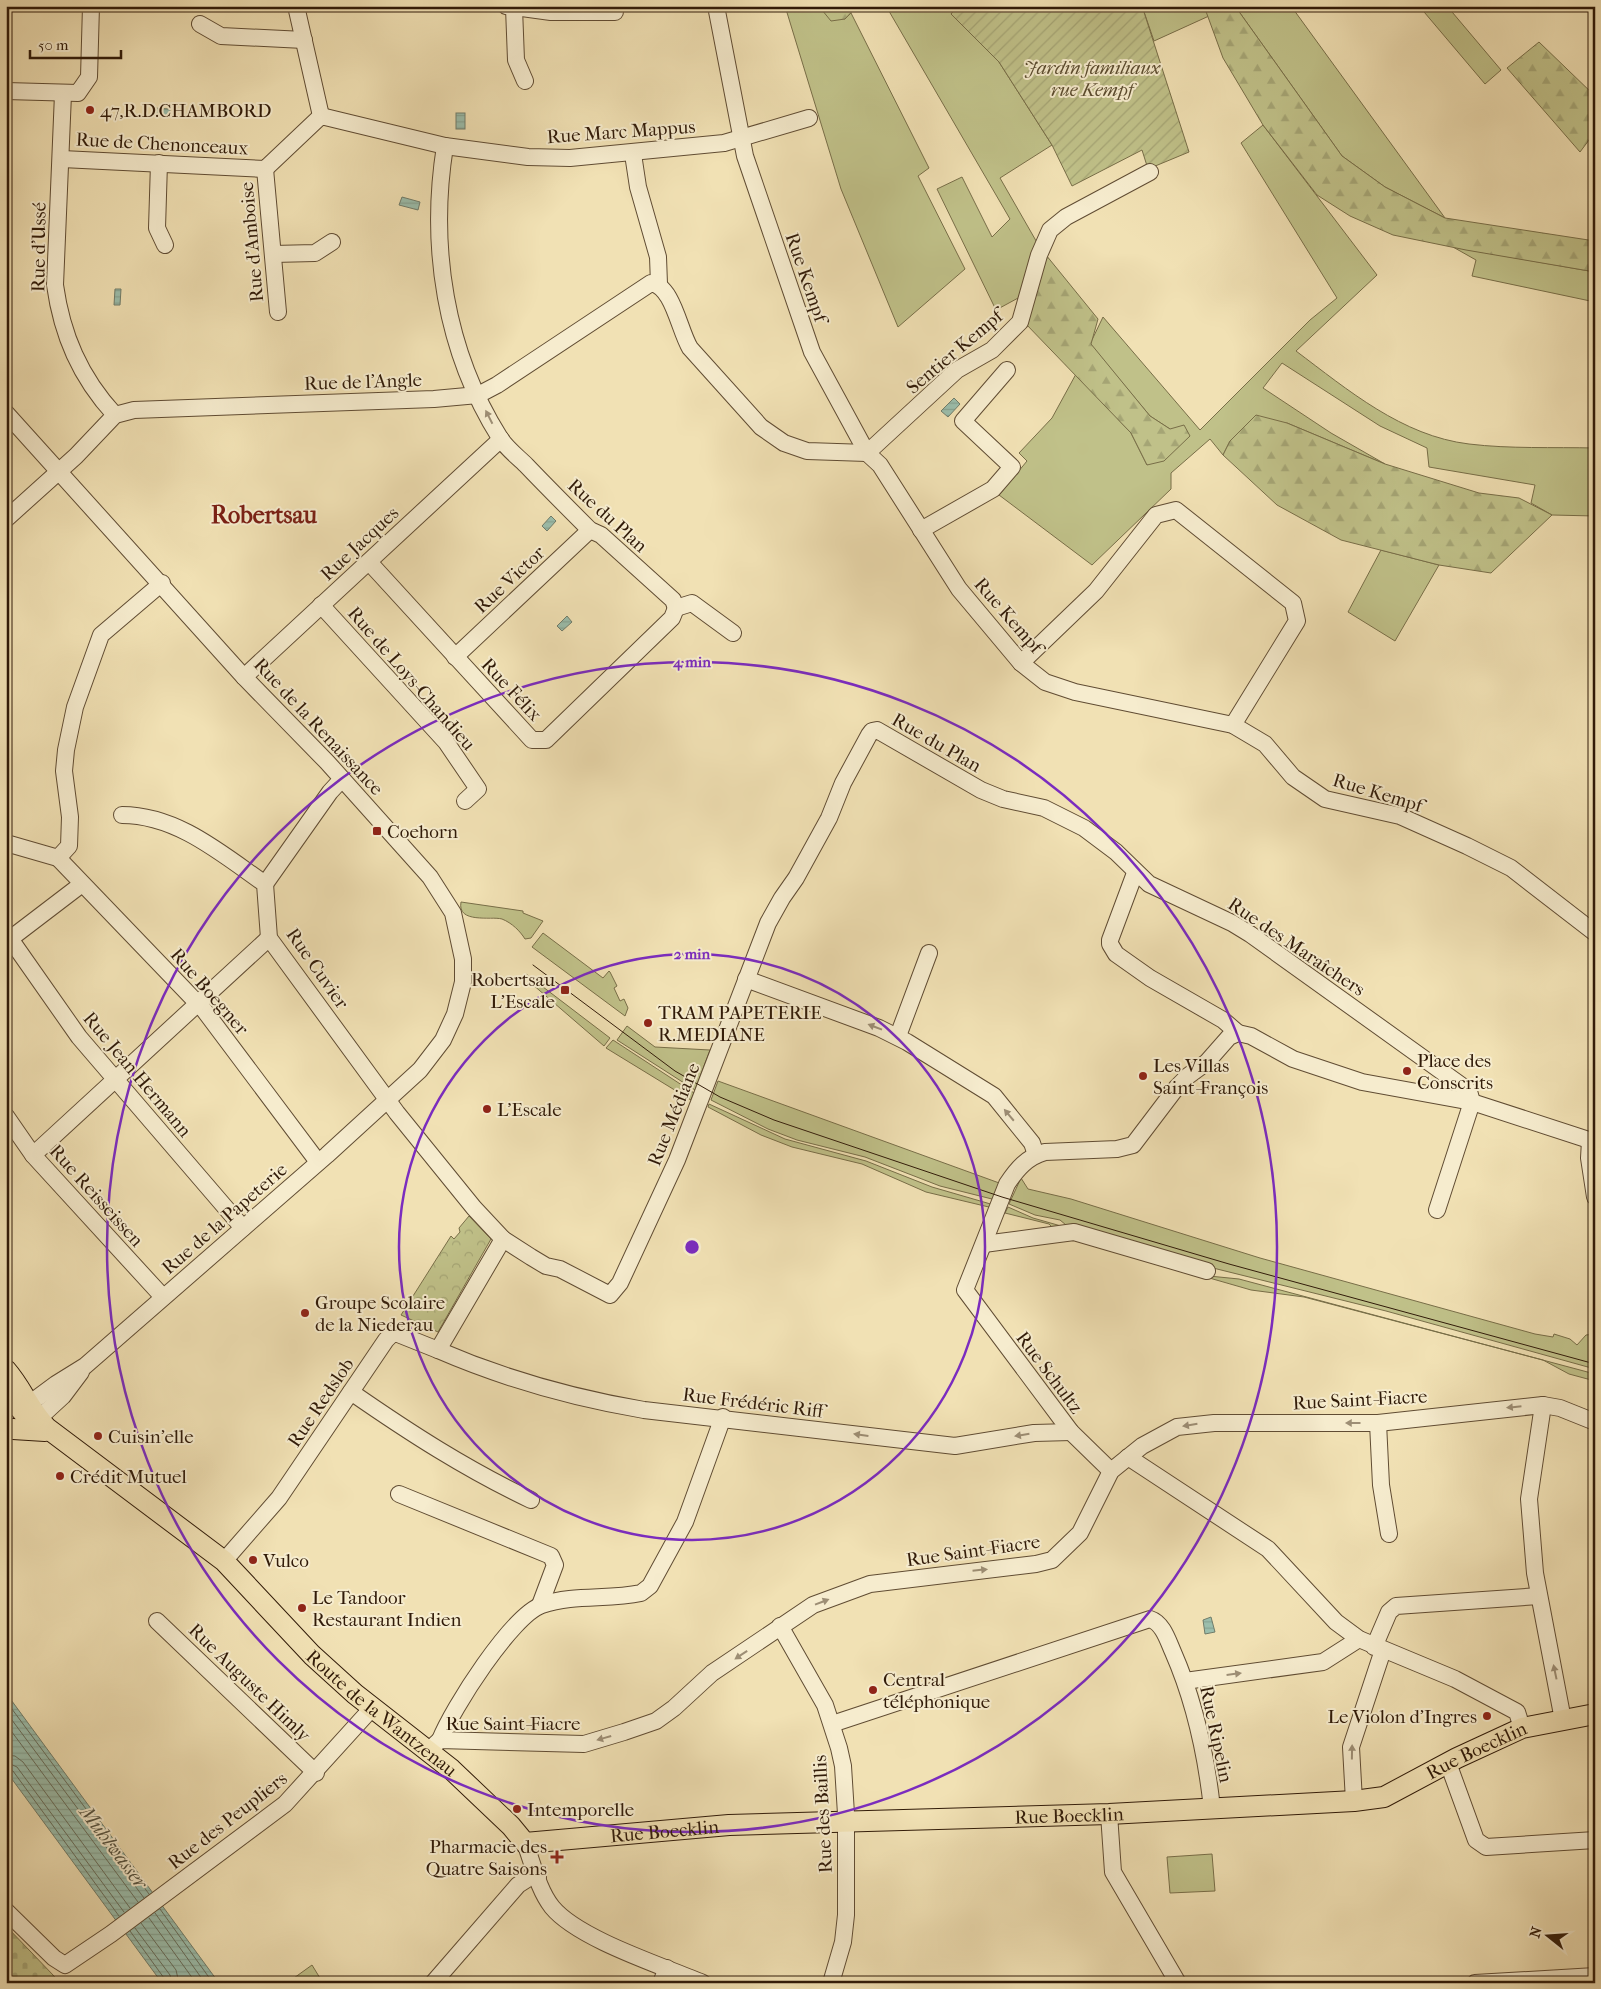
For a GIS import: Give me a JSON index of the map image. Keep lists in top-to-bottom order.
{
  "streets": {
    "main road": ["Route de la Wantzenau", "Rue Boecklin"],
    "street": [
      "Rue Marc Mappus",
      "Rue de Chenonceaux",
      "Rue d'Amboise",
      "Rue d'Ussé",
      "Rue Kempf",
      "Sentier Kempf",
      "Rue de l'Angle",
      "Rue du Plan",
      "Rue Jacques",
      "Rue Victor",
      "Rue de Loys-Chandieu",
      "Rue Félix",
      "Rue de la Renaissance",
      "Rue des Maraîchers",
      "Rue Cuvier",
      "Rue Boegner",
      "Rue Jean Hermann",
      "Rue Médiane",
      "Rue Reisseissen",
      "Rue de la Papeterie",
      "Rue Schultz",
      "Rue Saint-Fiacre",
      "Rue Redslob",
      "Rue Frédéric Riff",
      "Rue Auguste Himly",
      "Rue Ripelin",
      "Rue des Baillis",
      "Rue des Peupliers"
    ]
  },
  "crossings": [
    ["Rue Marc Mappus", "Rue Kempf"],
    ["Rue Marc Mappus", "Rue du Plan"],
    ["Rue de Chenonceaux", "Rue d'Amboise"],
    ["Rue de Chenonceaux", "Rue d'Ussé"],
    ["Rue d'Ussé", "Rue de l'Angle"],
    ["Rue Kempf", "Sentier Kempf"],
    ["Rue de l'Angle", "Rue du Plan"],
    ["Rue du Plan", "Rue Jacques"],
    ["Rue du Plan", "Rue Victor"],
    ["Rue du Plan", "Rue Félix"],
    ["Rue du Plan", "Rue des Maraîchers"],
    ["Rue du Plan", "Rue Médiane"],
    ["Rue Jacques", "Rue de Loys-Chandieu"],
    ["Rue Jacques", "Rue Félix"],
    ["Rue Jacques", "Rue de la Renaissance"],
    ["Rue Victor", "Rue Félix"],
    ["Rue de la Renaissance", "Rue Cuvier"],
    ["Rue de la Renaissance", "Rue de la Papeterie"],
    ["Rue Cuvier", "Rue Médiane"],
    ["Rue Cuvier", "Rue de la Papeterie"],
    ["Rue Boegner", "Rue de la Papeterie"],
    ["Rue Jean Hermann", "Rue de la Papeterie"],
    ["Rue Reisseissen", "Rue de la Papeterie"],
    ["Rue de la Papeterie", "Route de la Wantzenau"],
    ["Rue Schultz", "Rue Saint-Fiacre"],
    ["Rue Schultz", "Rue Frédéric Riff"],
    ["Rue Saint-Fiacre", "Route de la Wantzenau"],
    ["Rue Saint-Fiacre", "Rue des Baillis"],
    ["Rue Redslob", "Rue Frédéric Riff"],
    ["Rue Redslob", "Route de la Wantzenau"],
    ["Rue Auguste Himly", "Rue des Peupliers"],
    ["Route de la Wantzenau", "Rue Boecklin"],
    ["Route de la Wantzenau", "Rue des Peupliers"],
    ["Rue Ripelin", "Rue Boecklin"],
    ["Rue Ripelin", "Rue des Baillis"],
    ["Rue Boecklin", "Rue des Baillis"]
  ],
  "one_way": ["Rue Frédéric Riff"],
  "districts": ["Robertsau"],
  "water": ["Muhlwasser"],
  "parks": ["Jardin familiaux rue Kempf"],
  "places": {
    "other": [
      "47,R.D.CHAMBORD",
      "TRAM PAPETERIE R.MEDIANE",
      "Place des Conscrits",
      "Les Villas Saint-François",
      "L’Escale",
      "Groupe Scolaire de la Niederau",
      "Cuisin'elle",
      "Crédit Mutuel",
      "Vulco",
      "Le Tandoor Restaurant Indien",
      "Central téléphonique",
      "Le Violon d'Ingres",
      "Intemporelle"
    ],
    "transit": ["Coehorn", "Robertsau L'Escale"],
    "health": ["Pharmacie des Quatre Saisons"]
  },
  "scale_bar": "50 m",
  "north": "left",
  "rings": ["4 min", "2 min"]
}
